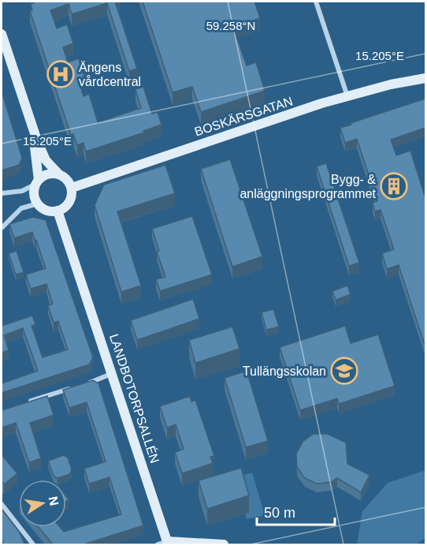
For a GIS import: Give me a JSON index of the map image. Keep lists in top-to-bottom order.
{
  "streets": {
    "street": ["BOSKÄRSGATAN", "LANDBOTORPSALLÉN"]
  },
  "crossings": [
    ["BOSKÄRSGATAN", "LANDBOTORPSALLÉN"]
  ],
  "places": {
    "hospital": ["Ängens vårdcentral"],
    "building": ["Bygg- & anläggningsprogrammet"],
    "school or university": ["Tullängsskolan"]
  },
  "scale_bar": "50 m",
  "north": "right",
  "coordinates": ["59.258°N", "15.205°E"]
}
